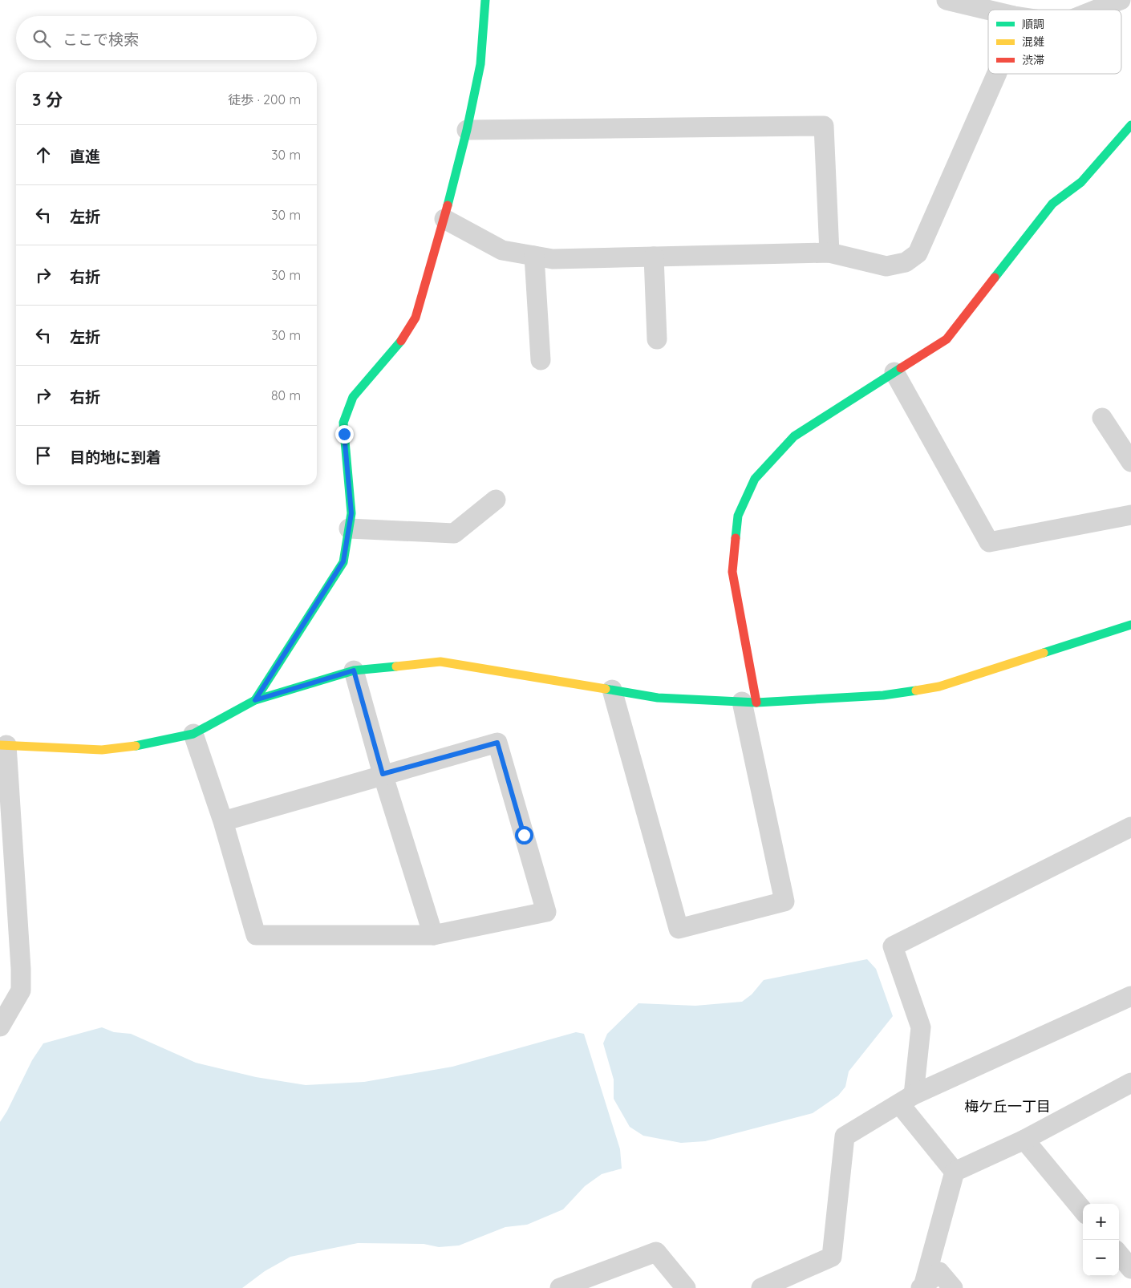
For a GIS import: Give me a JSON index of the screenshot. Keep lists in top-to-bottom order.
{
  "districts": ["梅ケ丘一丁目"],
  "legend": ["順調", "混雑", "渋滞"],
  "page": {
    "search": "ここで検索",
    "heading": ["3 分", "徒歩 · 200 m"],
    "list": [
      ["直進", "30 m"],
      ["左折", "30 m"],
      ["右折", "30 m"],
      ["左折", "30 m"],
      ["右折", "80 m"],
      "目的地に到着"
    ],
    "map_buttons": ["+", "−"]
  }
}
